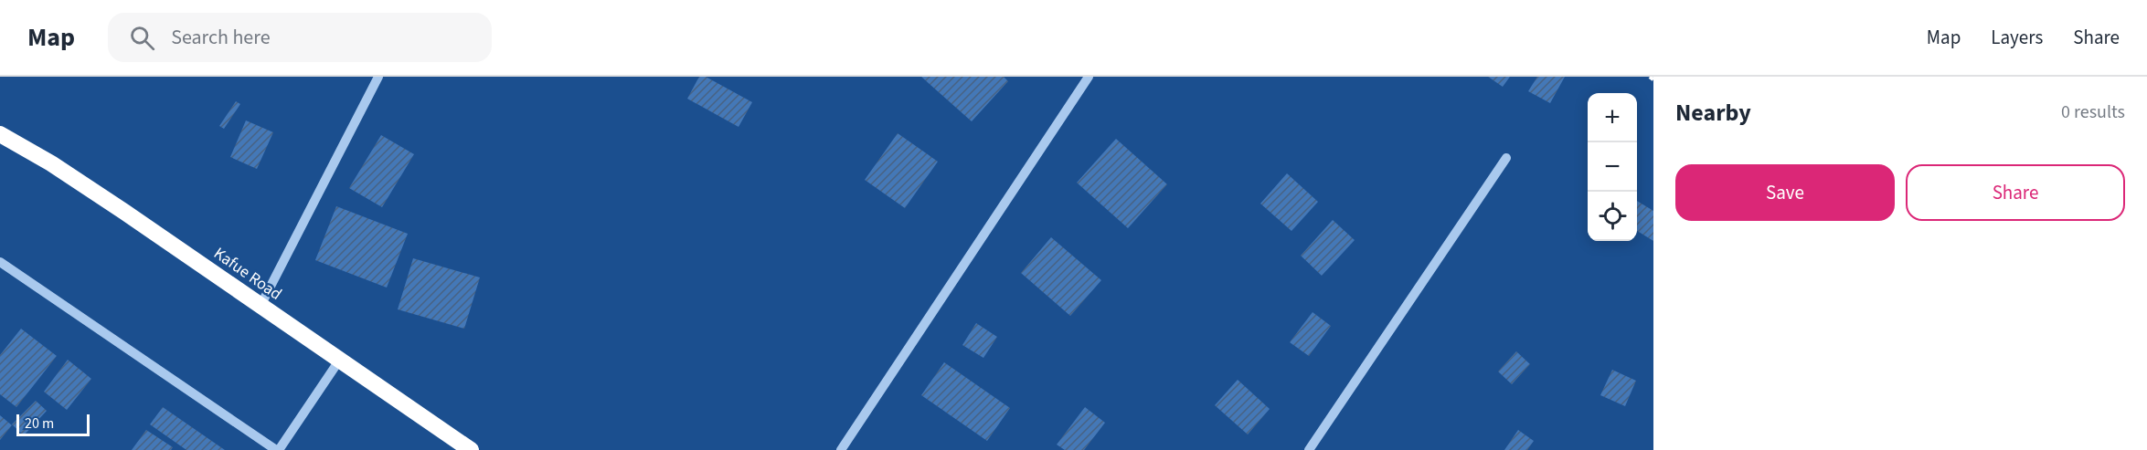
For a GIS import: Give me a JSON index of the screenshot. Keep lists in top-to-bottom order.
{
  "streets": {
    "highway": ["Kafue Road"]
  },
  "scale_bar": "20 m",
  "page": {
    "header": "Map",
    "search": "Search here",
    "nav": ["Map", "Layers", "Share"],
    "heading": ["Nearby", "0 results"],
    "map_buttons": ["+", "−"],
    "buttons": ["Save", "Share"],
    "scale": "20 m"
  }
}
